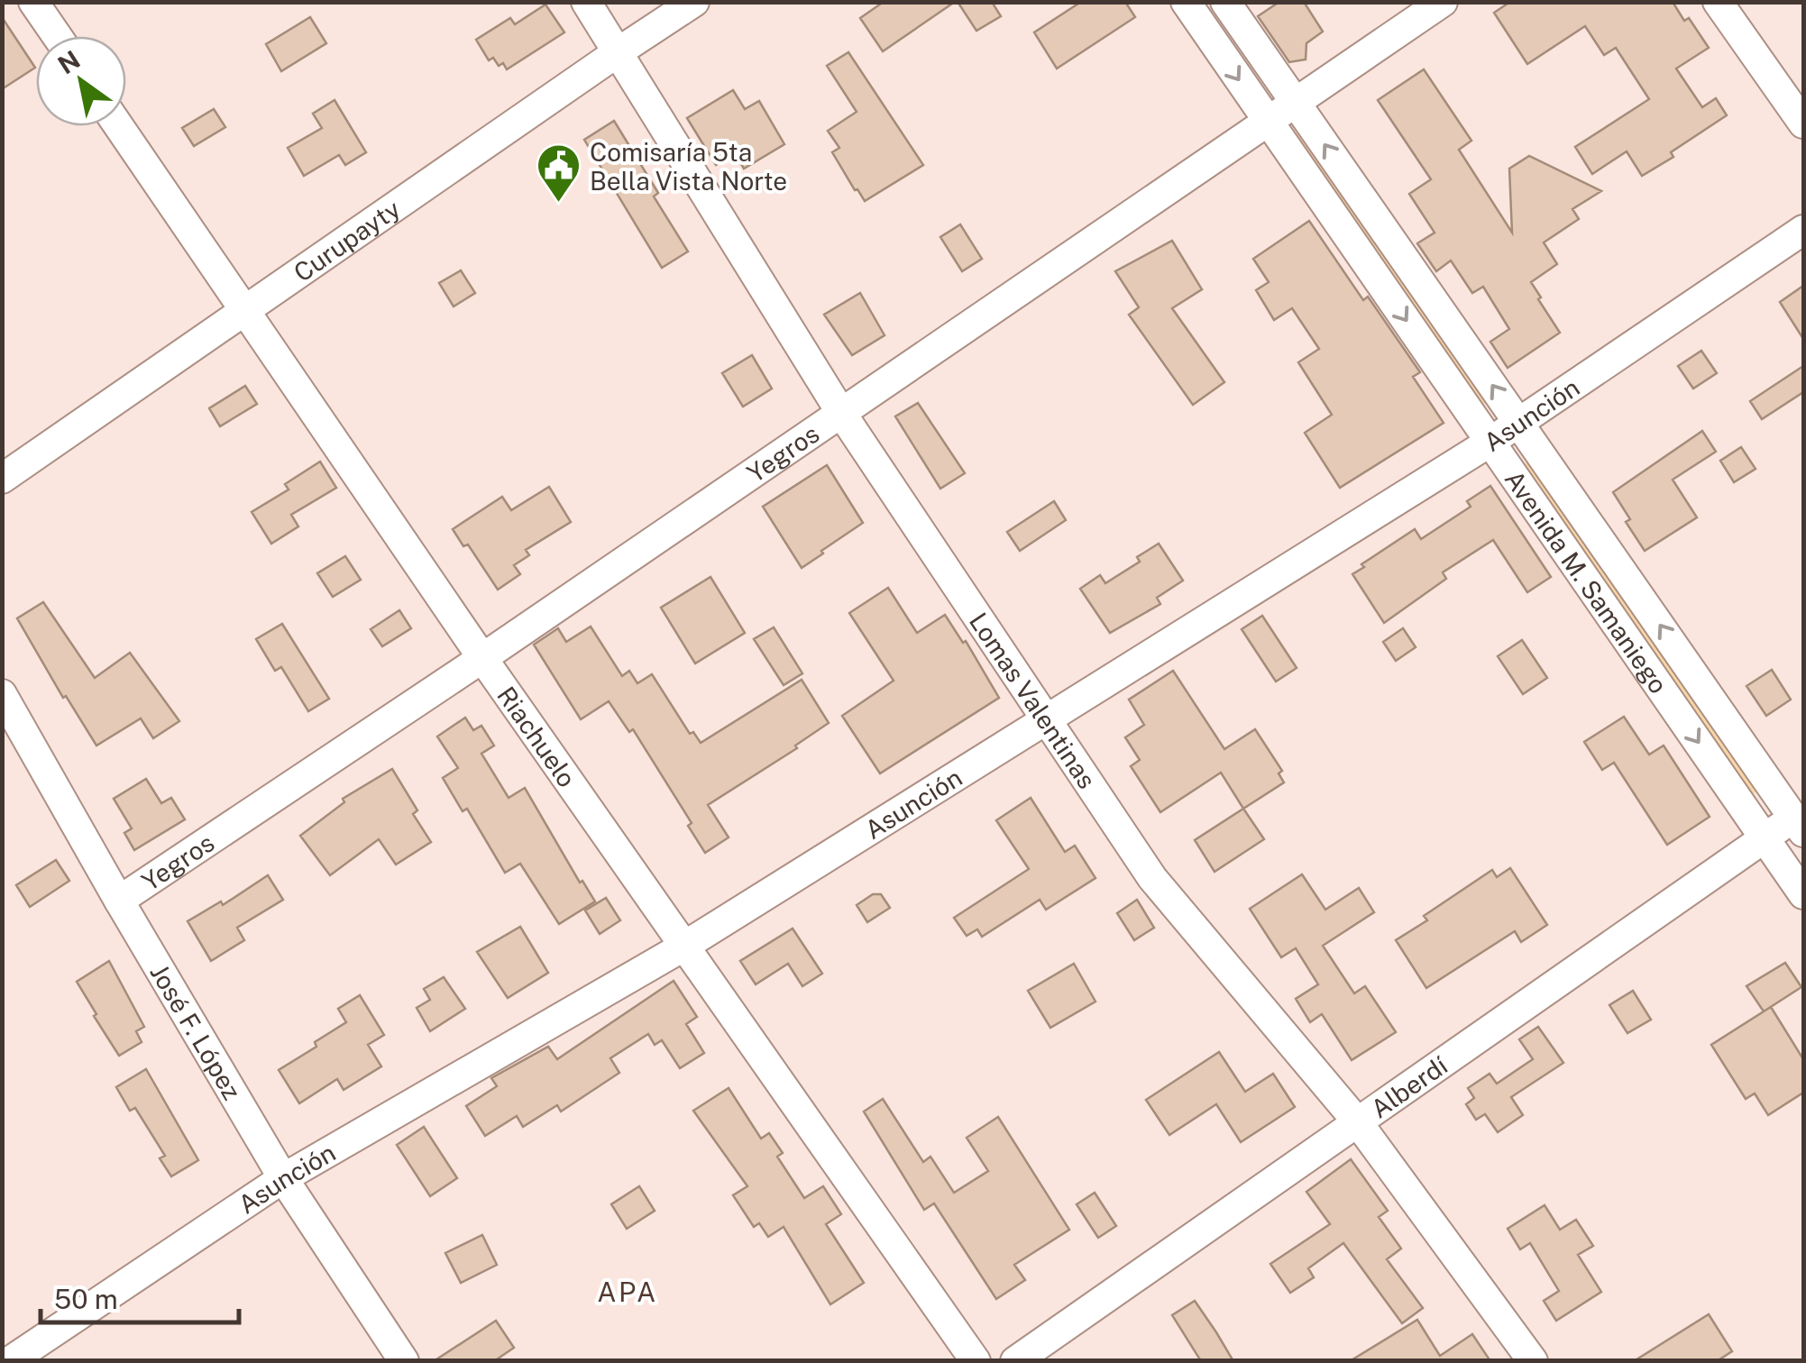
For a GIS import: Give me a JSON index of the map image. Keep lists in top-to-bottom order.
{
  "streets": {
    "street": [
      "Curupayty",
      "Asunción",
      "Yegros",
      "Avenida M. Samaniego",
      "Lomas Valentinas",
      "Riachuelo",
      "José F. López",
      "Alberdí"
    ]
  },
  "crossings": [
    ["Curupayty", "Lomas Valentinas"],
    ["Curupayty", "Riachuelo"],
    ["Asunción", "Avenida M. Samaniego"],
    ["Asunción", "Lomas Valentinas"],
    ["Asunción", "Riachuelo"],
    ["Asunción", "José F. López"],
    ["Yegros", "Avenida M. Samaniego"],
    ["Yegros", "Lomas Valentinas"],
    ["Yegros", "Riachuelo"],
    ["Yegros", "José F. López"],
    ["Avenida M. Samaniego", "Alberdí"],
    ["Lomas Valentinas", "Alberdí"]
  ],
  "districts": ["APA"],
  "places": {
    "public building": ["Comisaría 5ta Bella Vista Norte"]
  },
  "scale_bar": "50 m",
  "north": "top left"
}
